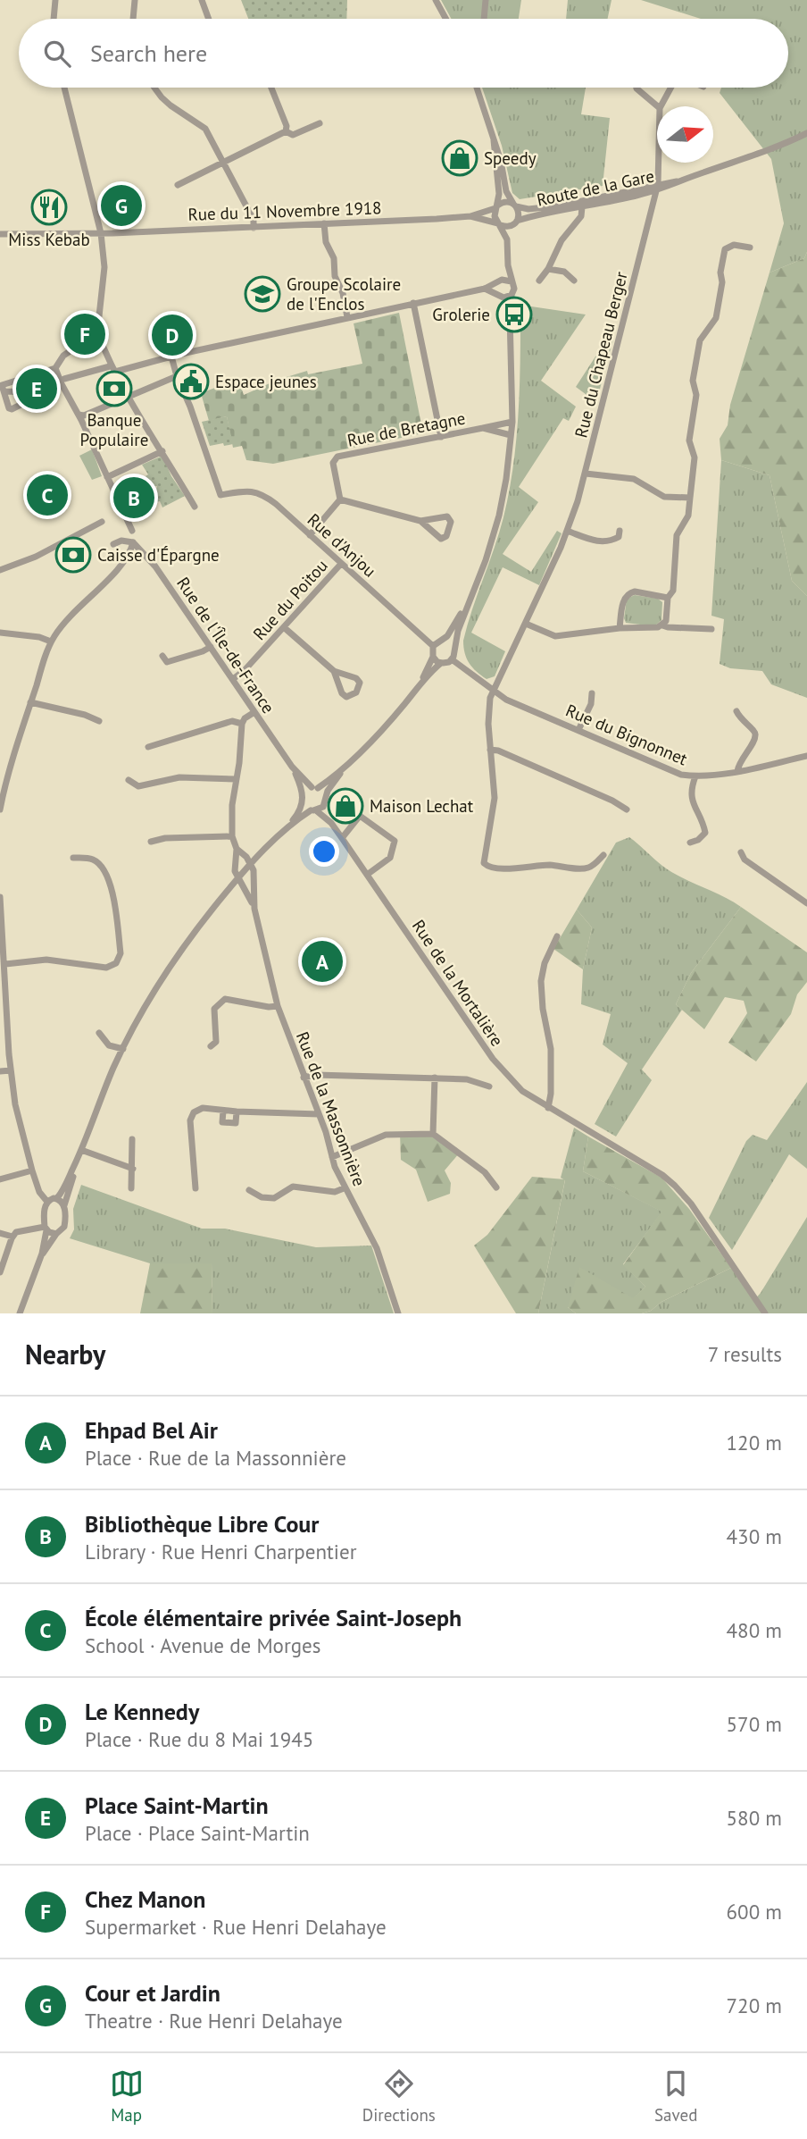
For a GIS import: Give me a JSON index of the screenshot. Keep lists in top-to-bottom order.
{
  "streets": {
    "street": [
      "Route de la Gare",
      "Rue du 11 Novembre 1918",
      "Rue du Chapeau Berger",
      "Rue de Bretagne",
      "Rue d'Anjou",
      "Rue du Poitou",
      "Rue de l'Île-de-France",
      "Rue du Bignonnet",
      "Rue de la Mortalière",
      "Rue de la Massonnière"
    ]
  },
  "crossings": [
    ["Route de la Gare", "Rue du 11 Novembre 1918"],
    ["Route de la Gare", "Rue du Chapeau Berger"],
    ["Rue du Chapeau Berger", "Rue du Bignonnet"],
    ["Rue d'Anjou", "Rue du Poitou"],
    ["Rue d'Anjou", "Rue du Bignonnet"],
    ["Rue du Poitou", "Rue de l'Île-de-France"],
    ["Rue de l'Île-de-France", "Rue de la Mortalière"]
  ],
  "places": {
    "shop": ["Speedy", "Maison Lechat"],
    "restaurant": ["Miss Kebab"],
    "school or university": ["Groupe Scolaire de l'Enclos"],
    "bus stop": ["Grolerie"],
    "public building": ["Espace jeunes"],
    "bank": ["Banque Populaire", "Caisse d'Épargne"]
  },
  "north": "right",
  "page": {
    "search": "Search here",
    "pins": [
      "G",
      "F",
      "D",
      "E",
      "C",
      "B",
      "A"
    ],
    "heading": ["Nearby", "7 results"],
    "list": [
      {
        "mark": "A",
        "name": "Ehpad Bel Air",
        "note": "Place · Rue de la Massonnière",
        "value": "120 m"
      },
      {
        "mark": "B",
        "name": "Bibliothèque Libre Cour",
        "note": "Library · Rue Henri Charpentier",
        "value": "430 m"
      },
      {
        "mark": "C",
        "name": "École élémentaire privée Saint-Joseph",
        "note": "School · Avenue de Morges",
        "value": "480 m"
      },
      {
        "mark": "D",
        "name": "Le Kennedy",
        "note": "Place · Rue du 8 Mai 1945",
        "value": "570 m"
      },
      {
        "mark": "E",
        "name": "Place Saint-Martin",
        "note": "Place · Place Saint-Martin",
        "value": "580 m"
      },
      {
        "mark": "F",
        "name": "Chez Manon",
        "note": "Supermarket · Rue Henri Delahaye",
        "value": "600 m"
      },
      {
        "mark": "G",
        "name": "Cour et Jardin",
        "note": "Theatre · Rue Henri Delahaye",
        "value": "720 m"
      }
    ],
    "nav": ["Map", "Directions", "Saved"]
  }
}
